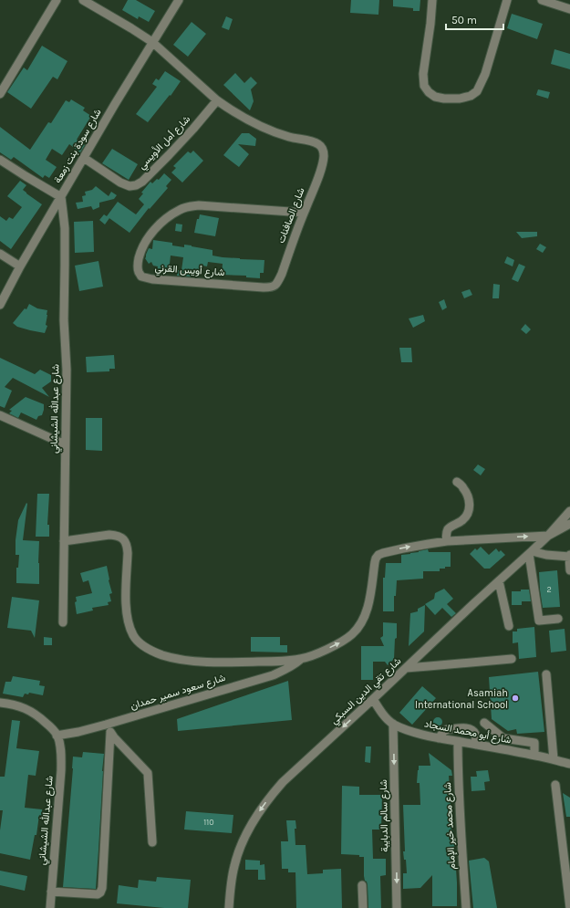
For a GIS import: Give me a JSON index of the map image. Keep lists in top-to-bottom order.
{
  "streets": {
    "street": [
      "شارع أمل الأويسي",
      "شارع سودة بنت زمعة",
      "شارع الصافنات",
      "شارع أويس القرني",
      "شارع عبدالله الشيشاني",
      "شارع تقي الدين السبكي",
      "شارع سعود سمير حمدان",
      "شارع أبو محمد السجاد",
      "شارع سالم الدبايبة",
      "شارع محمد خير الإمام"
    ]
  },
  "crossings": [
    ["شارع أمل الأويسي", "شارع سودة بنت زمعة"],
    ["شارع أمل الأويسي", "شارع الصافنات"],
    ["شارع سودة بنت زمعة", "شارع عبدالله الشيشاني"],
    ["شارع الصافنات", "شارع أويس القرني"],
    ["شارع عبدالله الشيشاني", "شارع سعود سمير حمدان"],
    ["شارع تقي الدين السبكي", "شارع أبو محمد السجاد"],
    ["شارع أبو محمد السجاد", "شارع سالم الدبايبة"],
    ["شارع أبو محمد السجاد", "شارع محمد خير الإمام"]
  ],
  "one_way": ["شارع تقي الدين السبكي", "شارع سالم الدبايبة"],
  "places": ["Asamiah International School"],
  "house_numbers": ["2", "110"],
  "scale_bar": "50 m"
}
